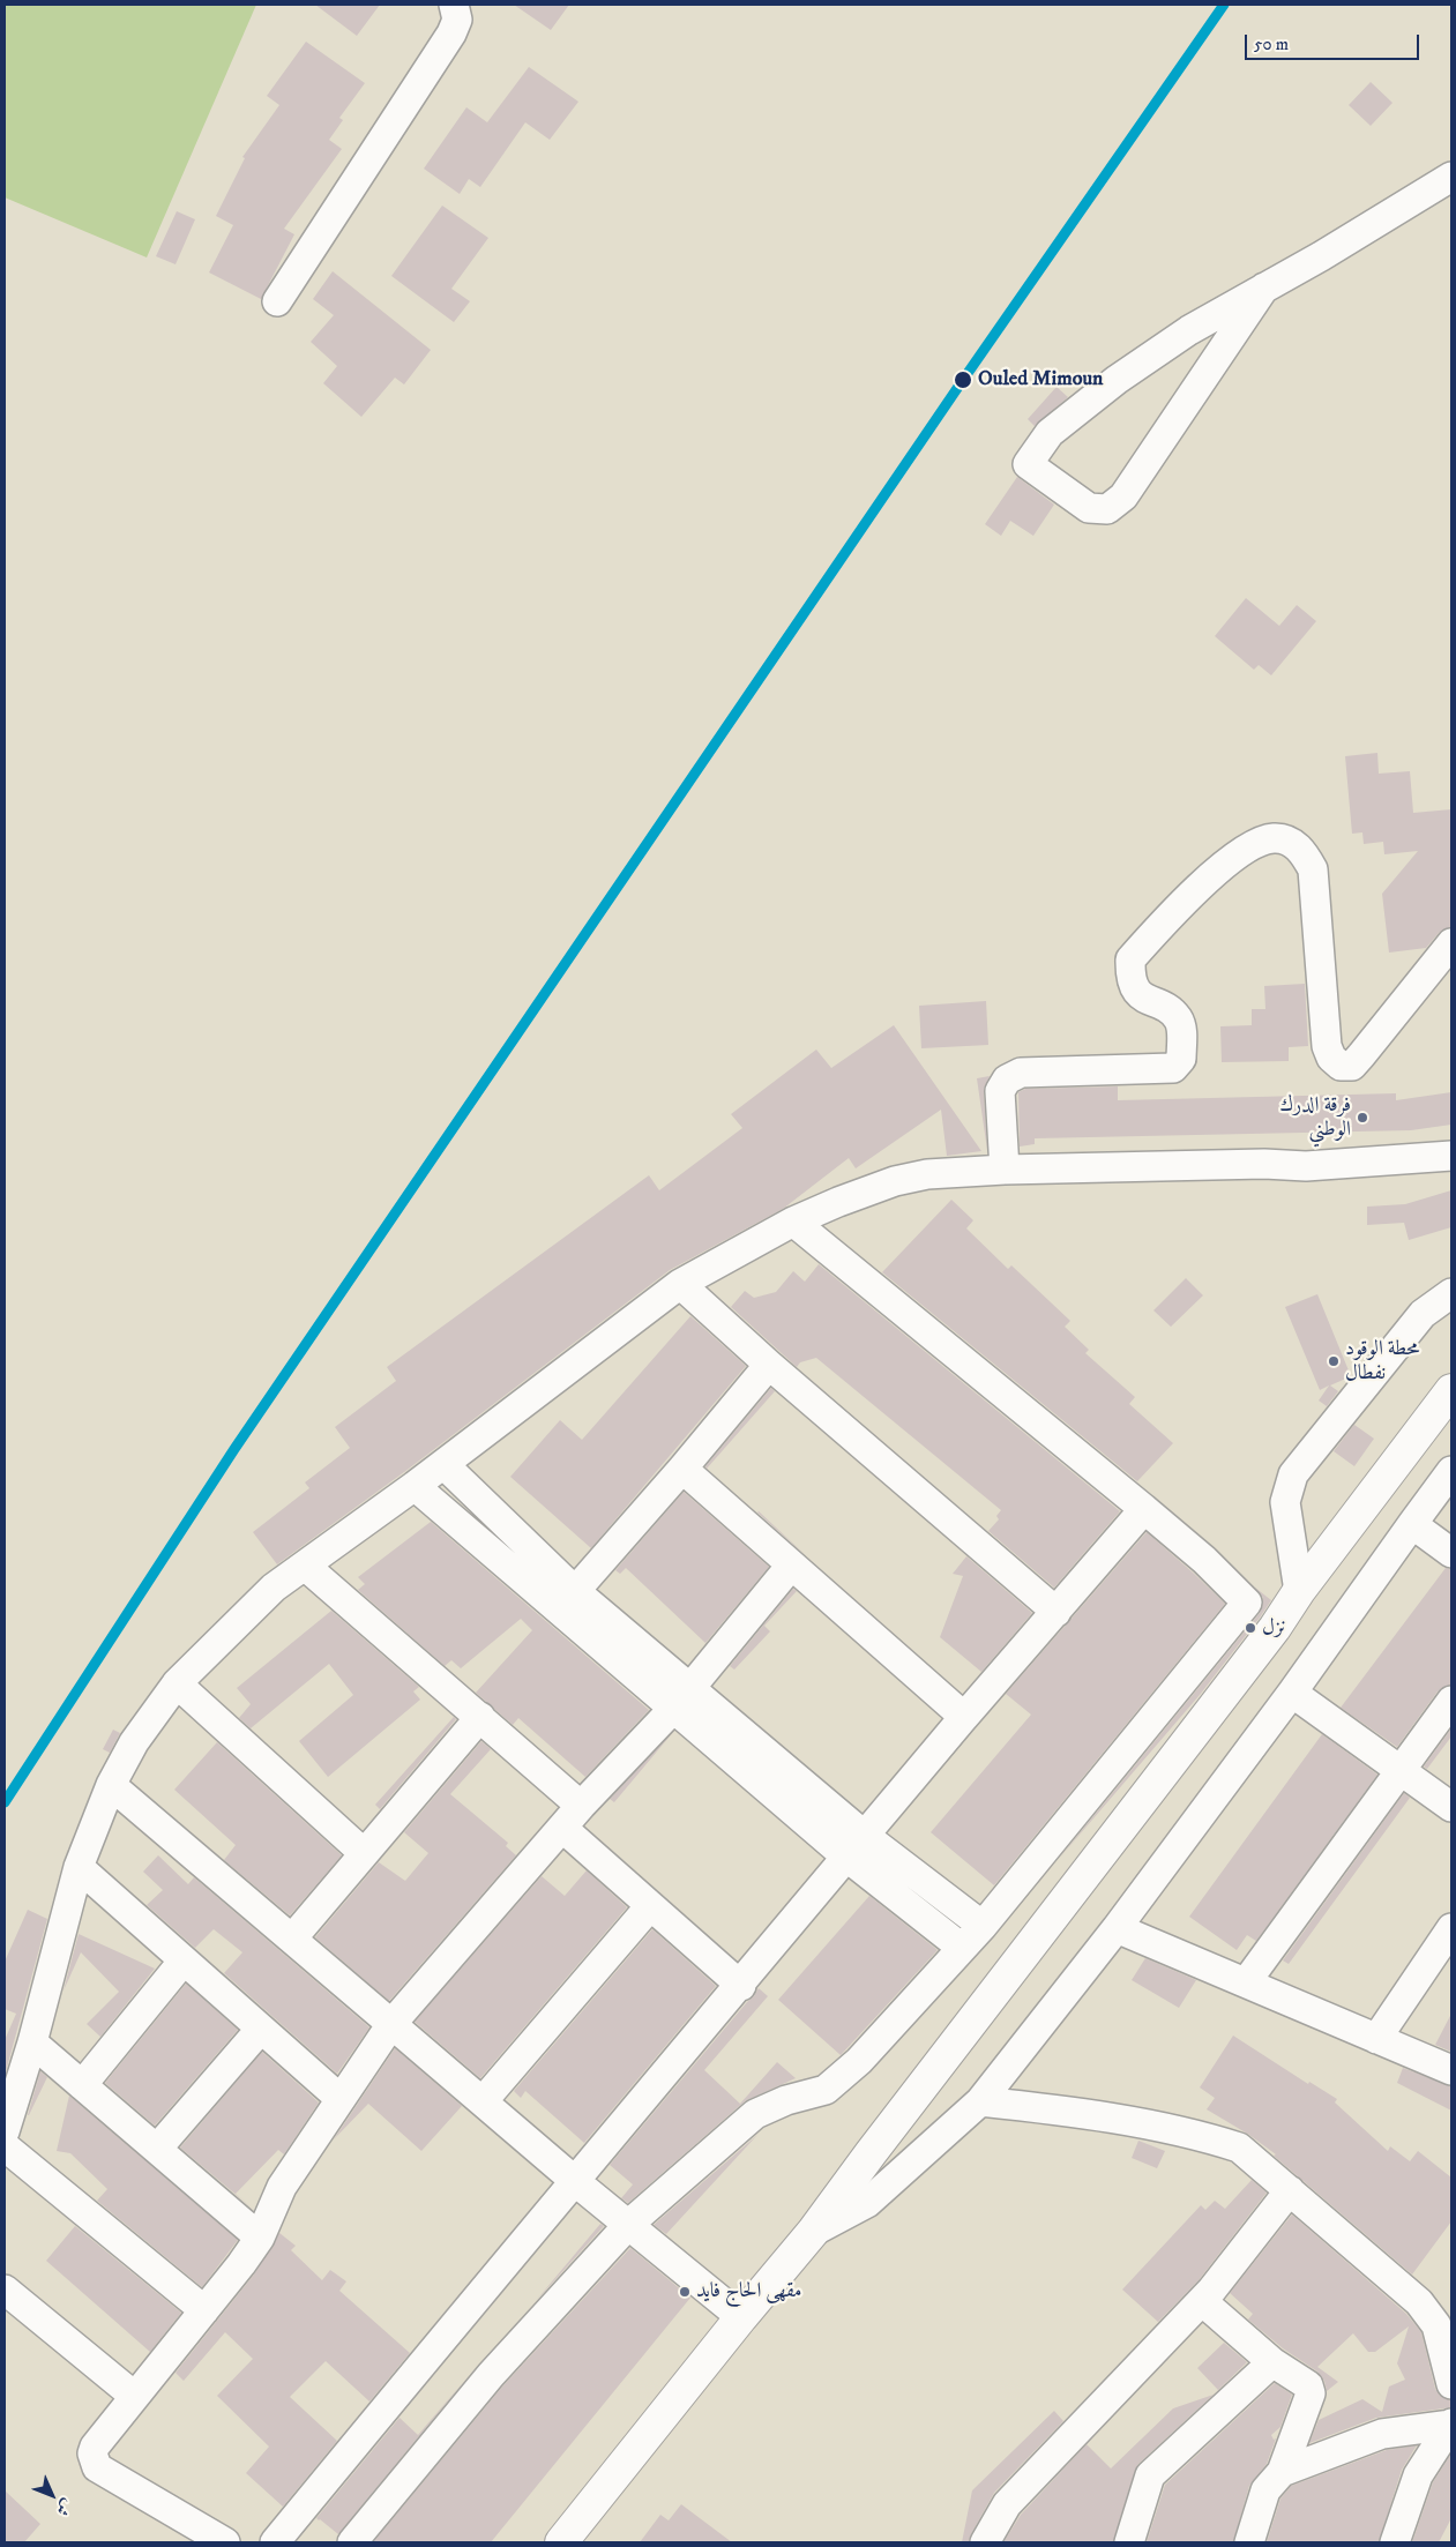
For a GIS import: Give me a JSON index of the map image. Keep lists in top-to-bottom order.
{
  "places": [
    "Ouled Mimoun",
    "فرقة الدرك الوطني",
    "محطة الوقود نفطال",
    "نزل",
    "مقهى الحاج فايد"
  ],
  "scale_bar": "50 m",
  "north": "bottom right"
}
